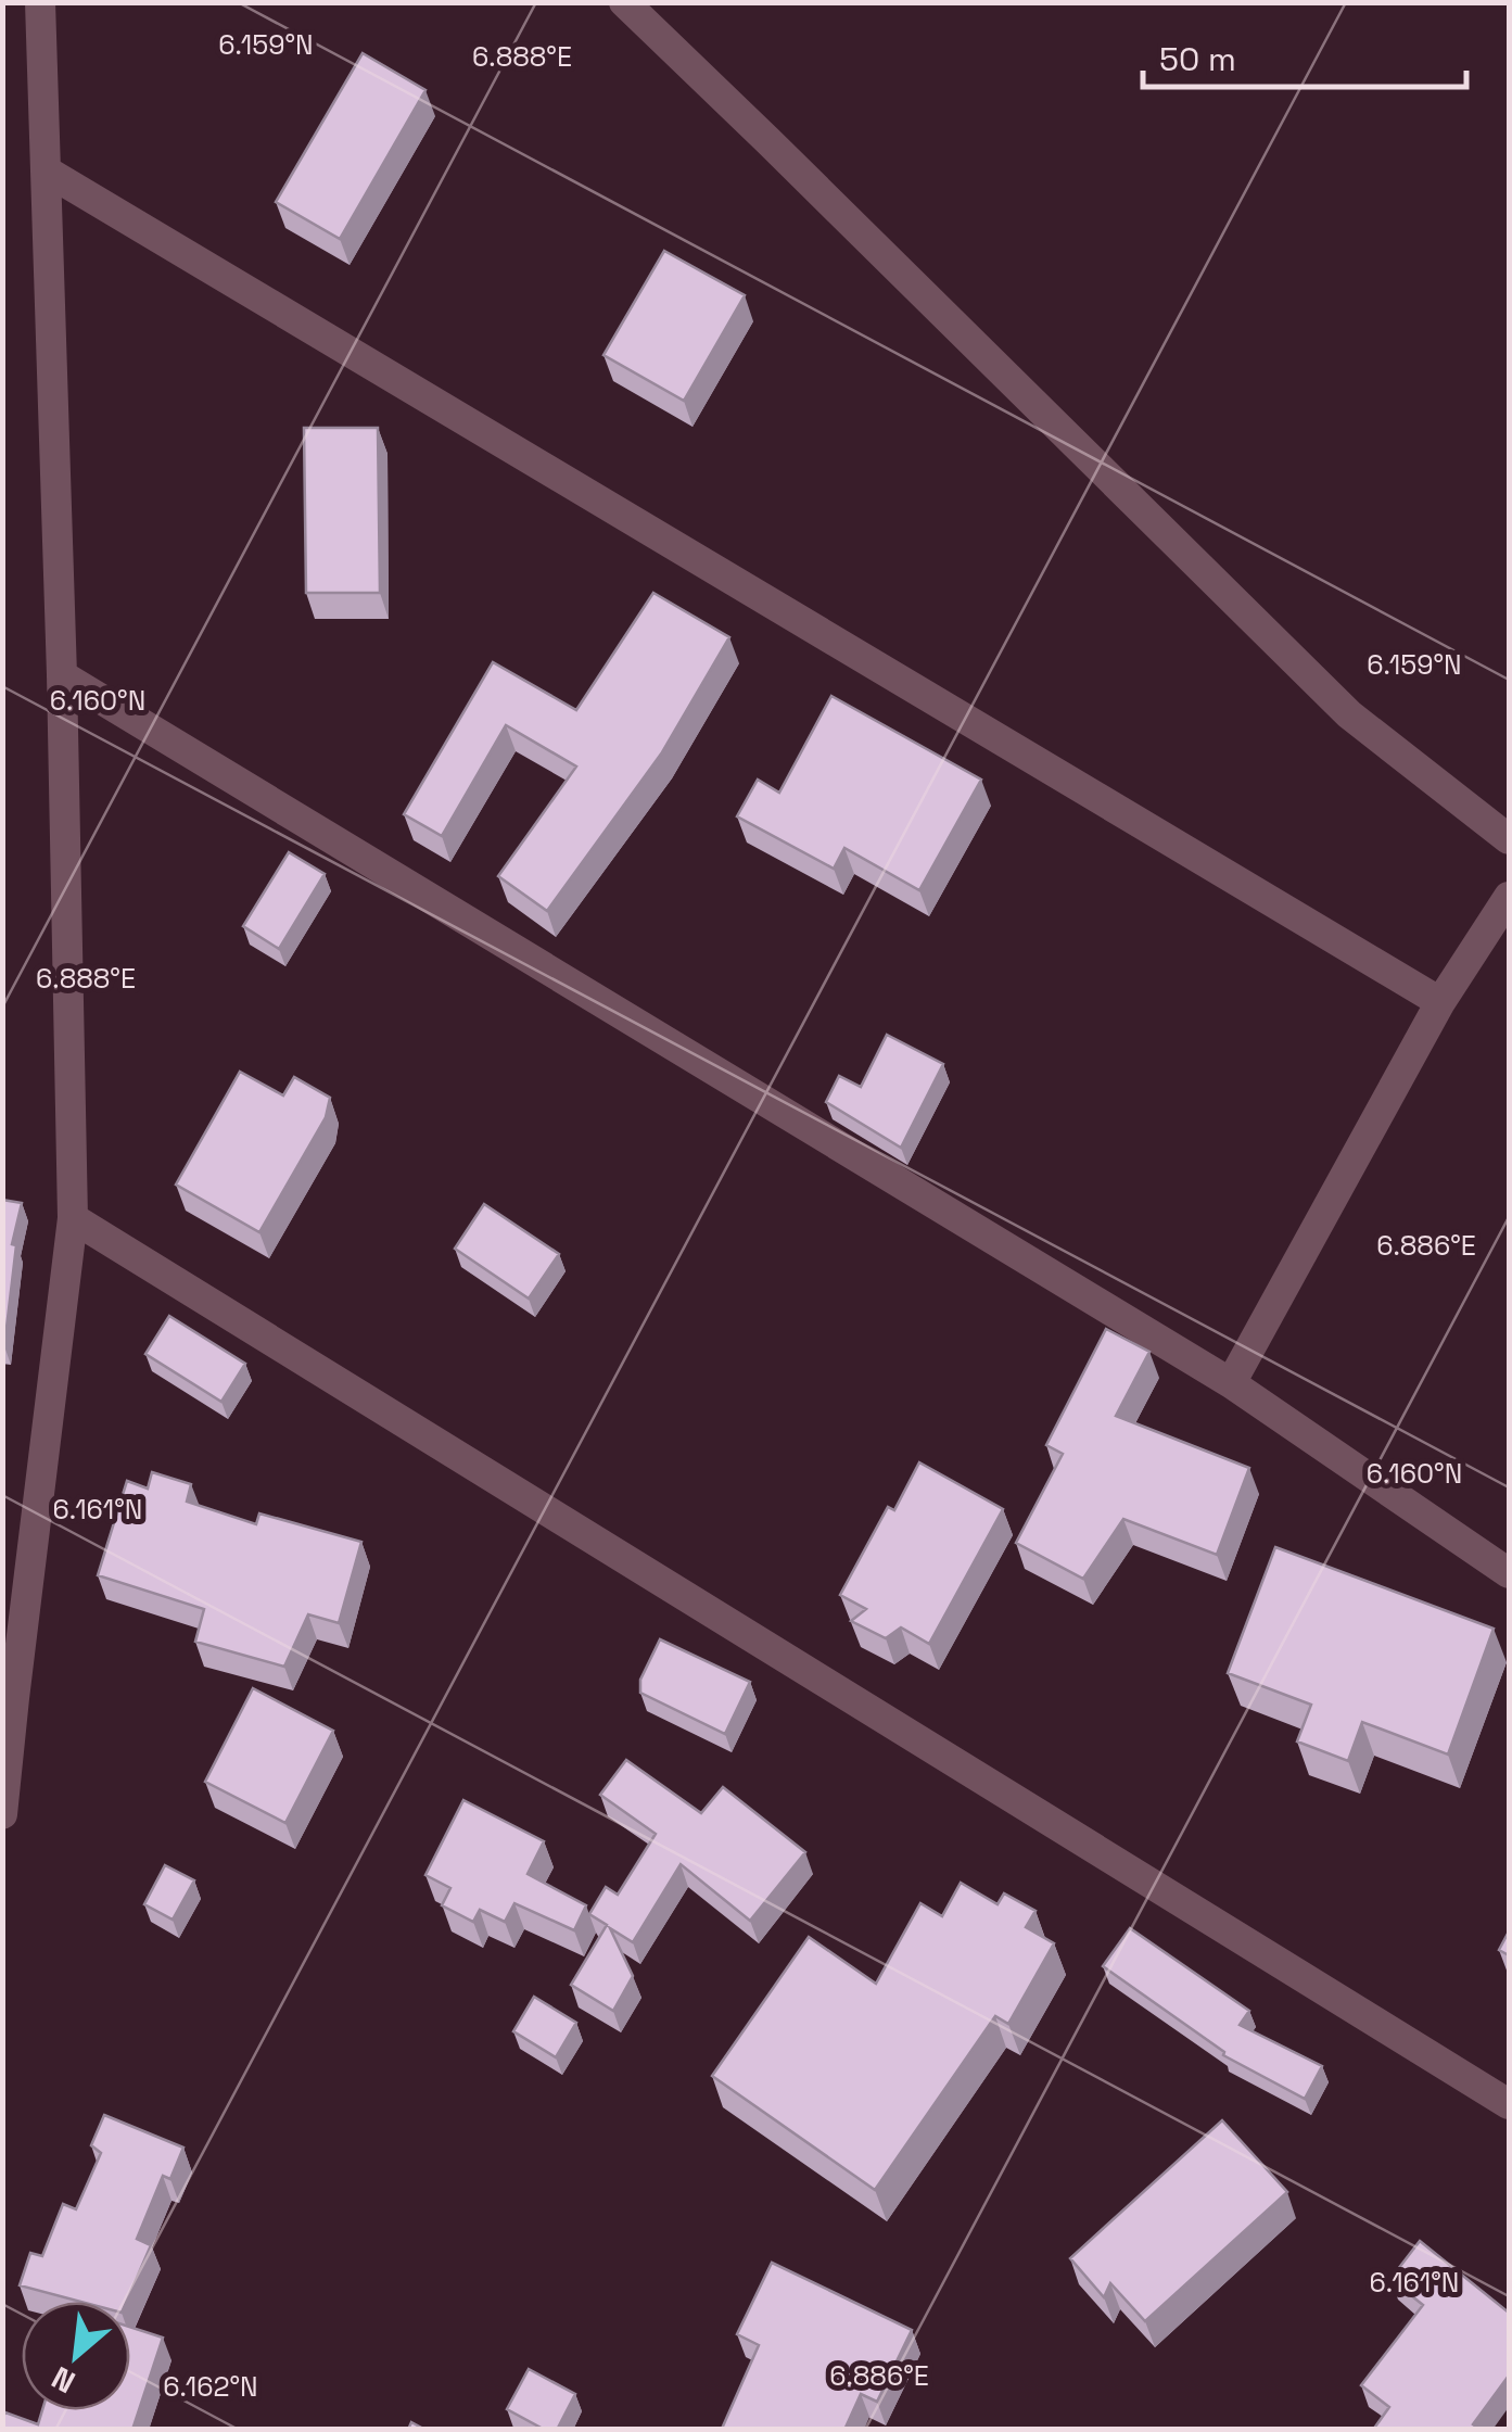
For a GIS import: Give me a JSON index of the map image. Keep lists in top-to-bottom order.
{
  "scale_bar": "50 m",
  "north": "bottom left",
  "coordinates": [
    "6.159°N",
    "6.888°E",
    "6.160°N",
    "6.886°E",
    "6.161°N",
    "6.162°N"
  ]
}
